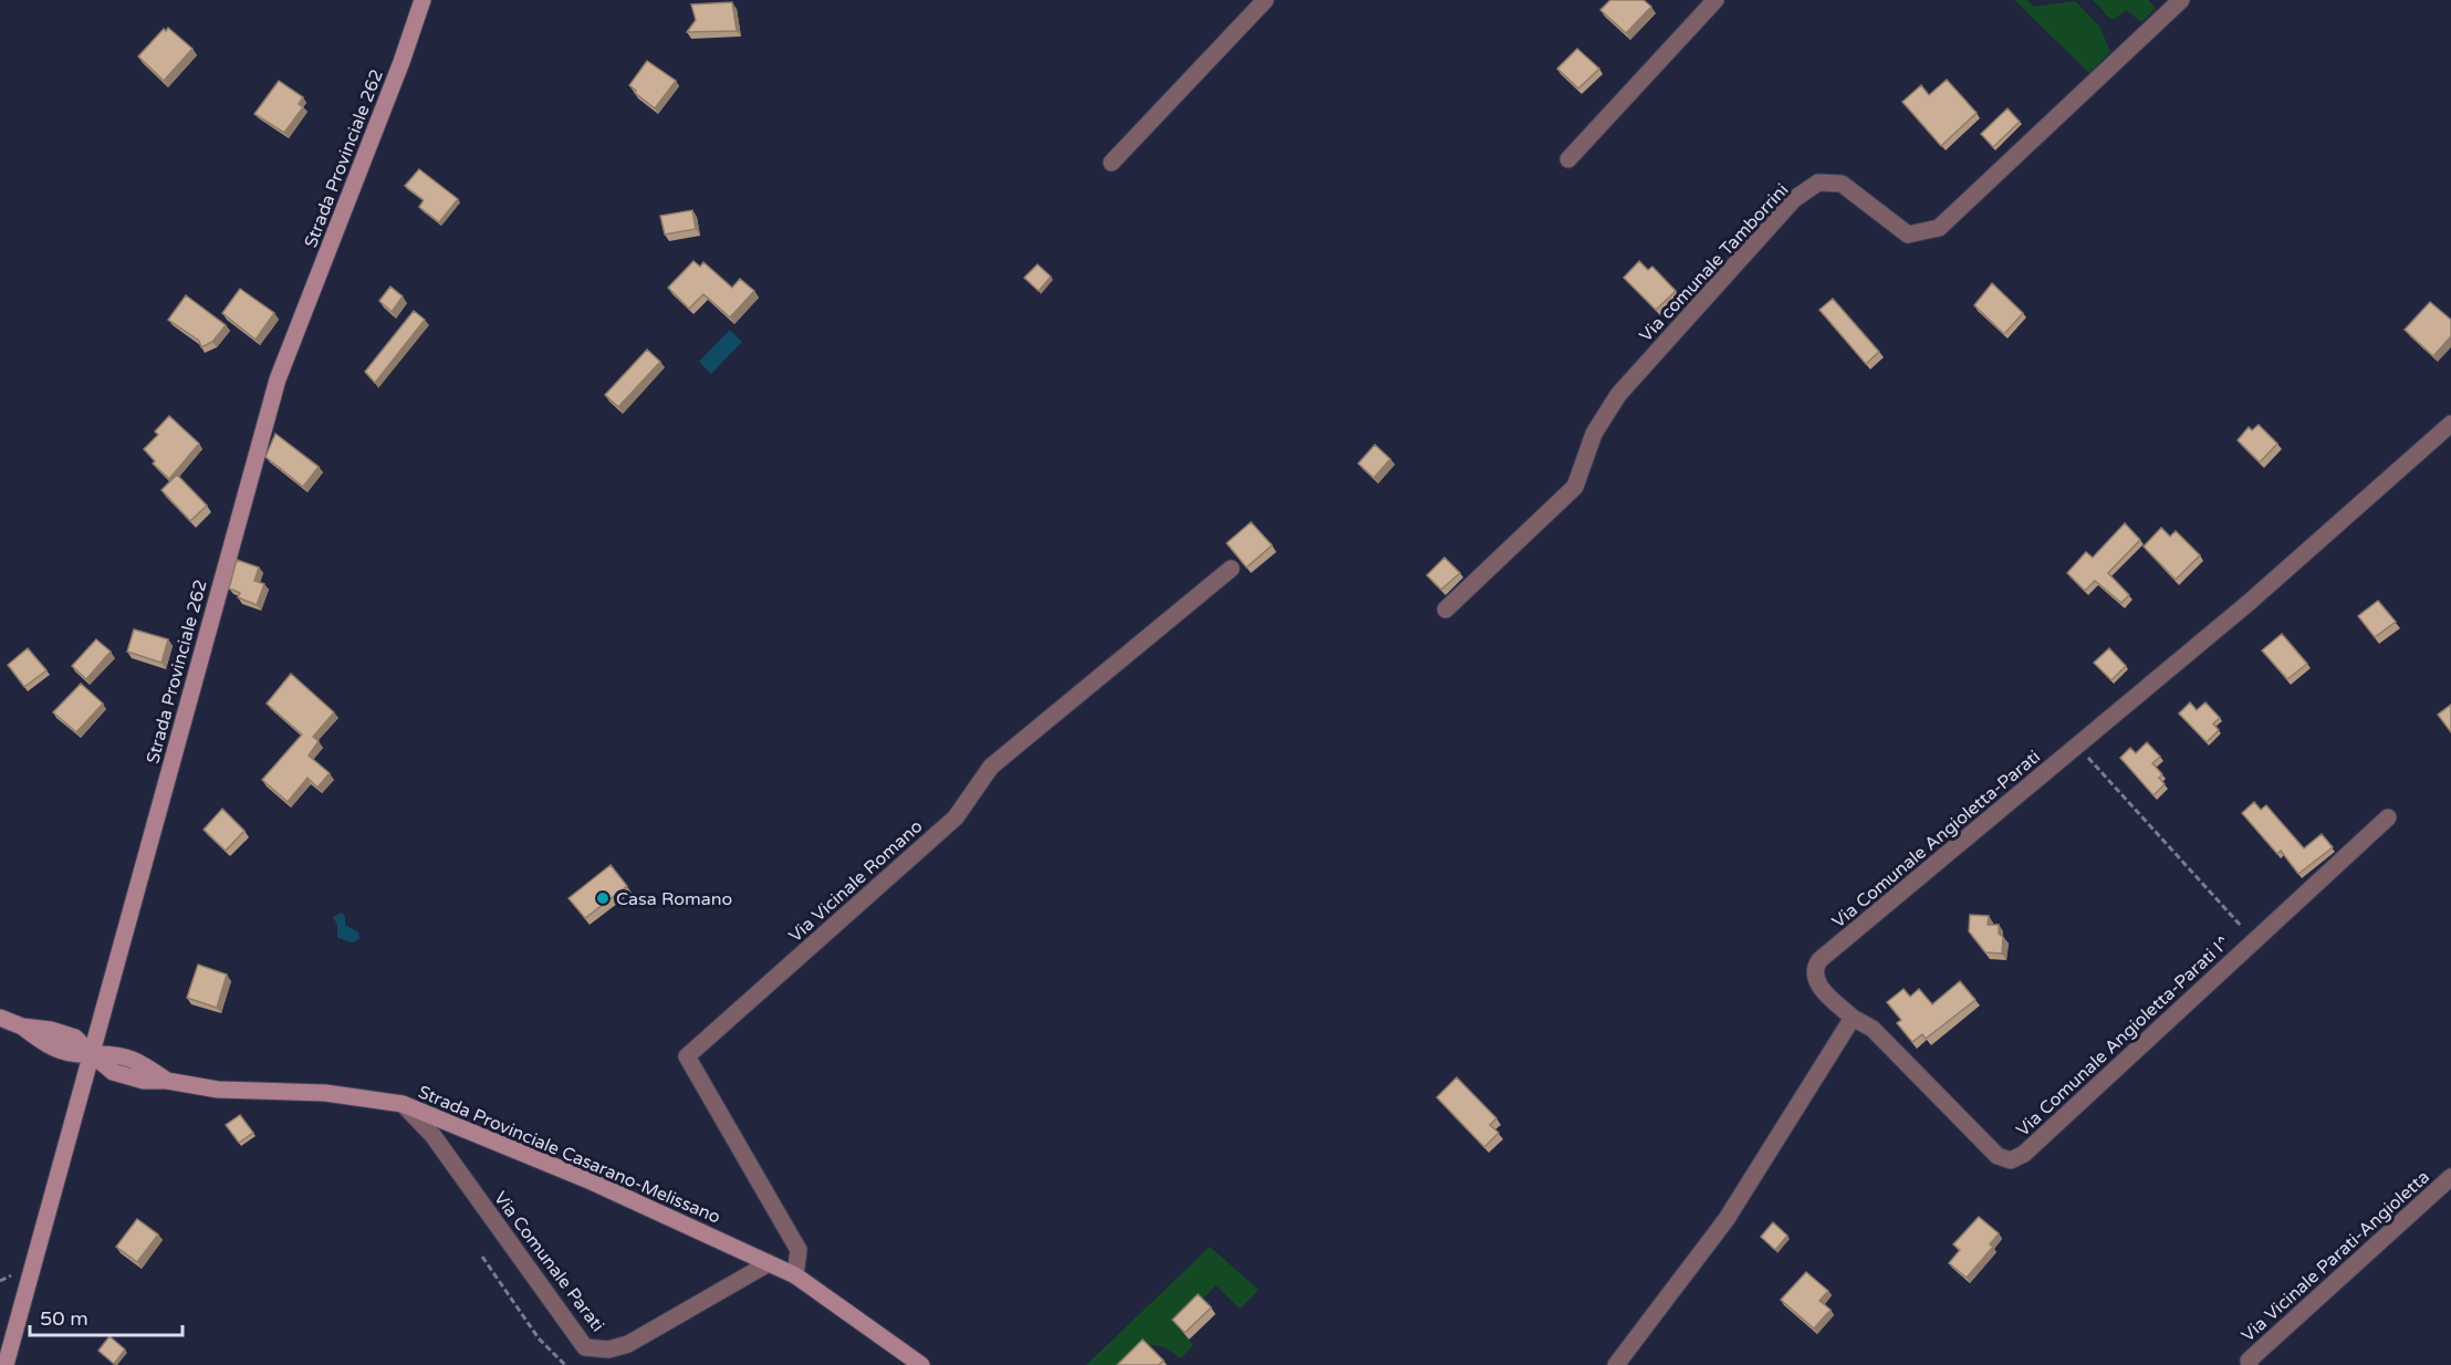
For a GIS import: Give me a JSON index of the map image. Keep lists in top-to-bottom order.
{
  "streets": {
    "street": [
      "Strada Provinciale 262",
      "Via comunale Tamborrini",
      "Via Comunale Angioletta-Parati",
      "Via Vicinale Romano",
      "Via Comunale Angioletta-Parati I^",
      "Strada Provinciale Casarano-Melissano",
      "Via Vicinale Parati-Angioletta",
      "Via Comunale Parati"
    ]
  },
  "crossings": [
    ["Strada Provinciale 262", "Strada Provinciale Casarano-Melissano"],
    ["Via Comunale Angioletta-Parati", "Via Comunale Angioletta-Parati I^"],
    ["Via Vicinale Romano", "Strada Provinciale Casarano-Melissano"],
    ["Strada Provinciale Casarano-Melissano", "Via Comunale Parati"]
  ],
  "places": ["Casa Romano"],
  "scale_bar": "50 m"
}
